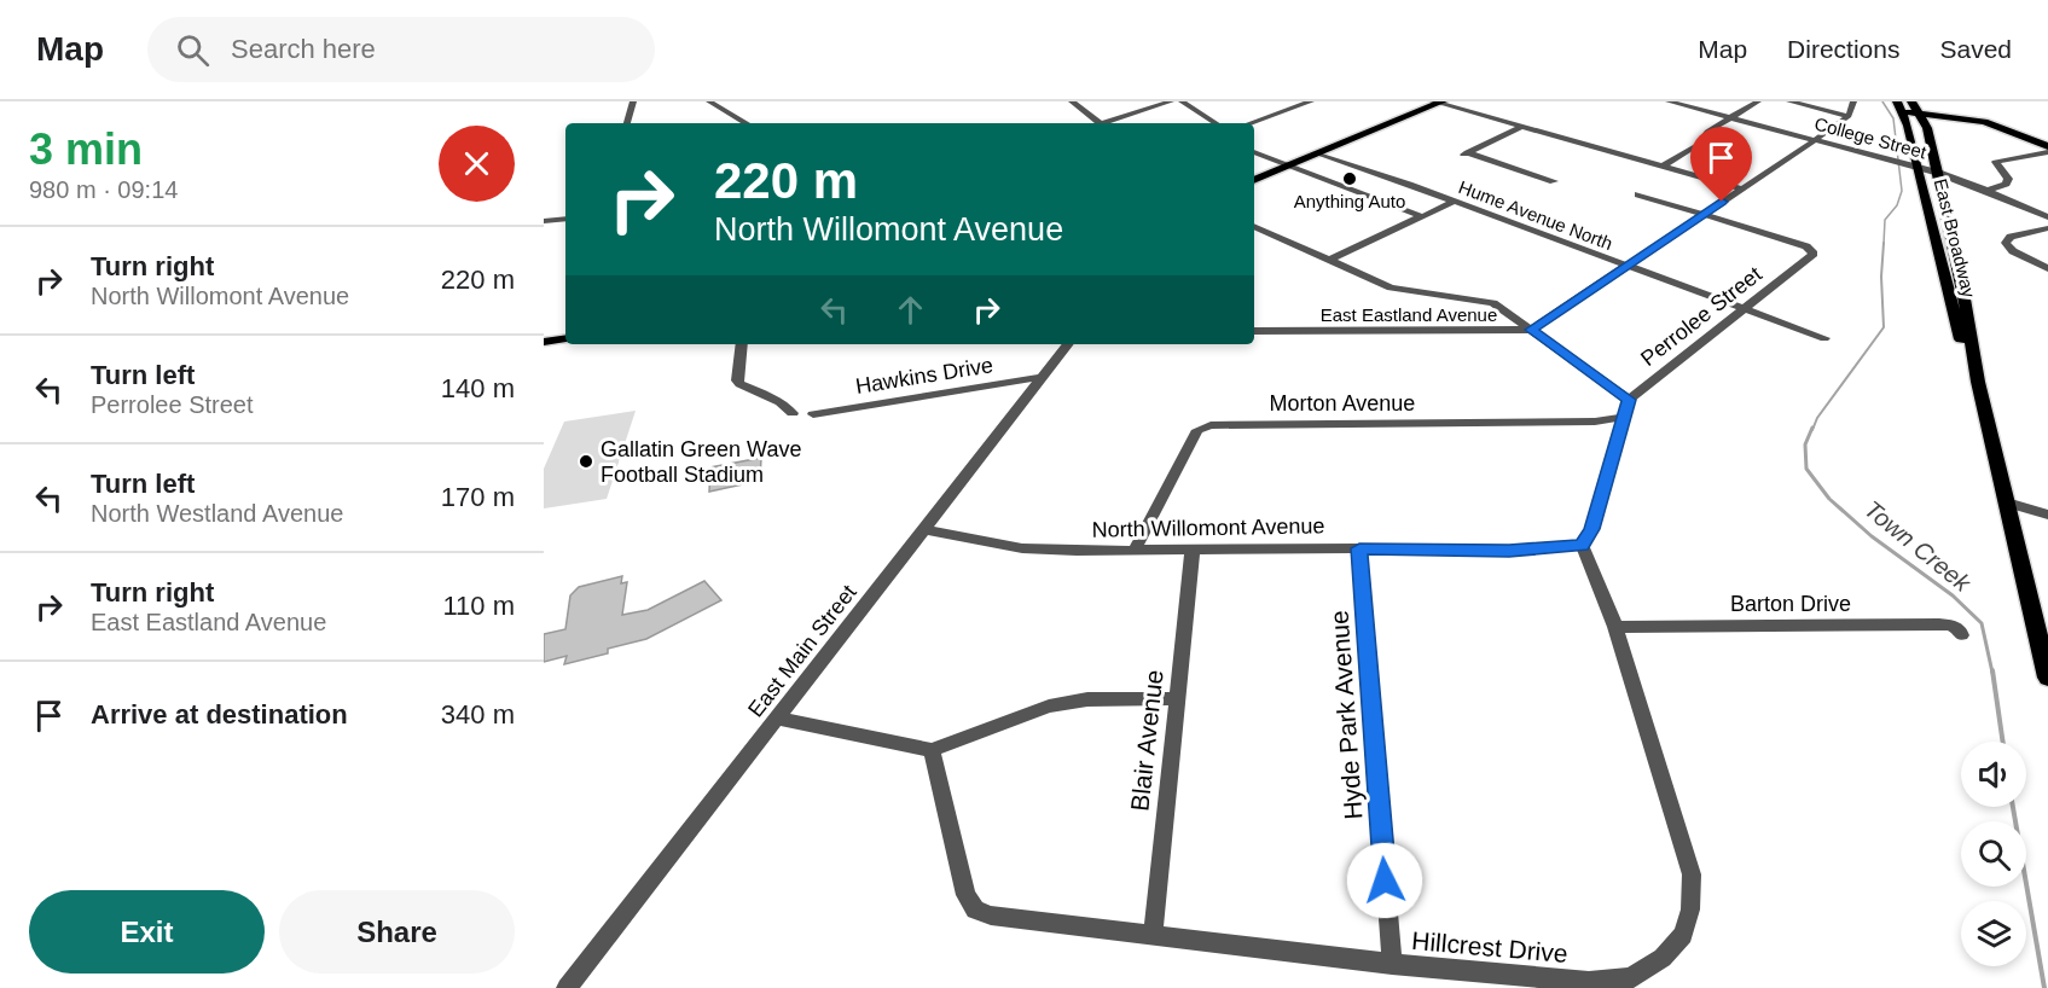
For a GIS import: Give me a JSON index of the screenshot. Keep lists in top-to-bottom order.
{
  "streets": {
    "main road": ["East Broadway"],
    "street": [
      "College Street",
      "Hume Avenue North",
      "East Eastland Avenue",
      "Perrolee Street",
      "Hawkins Drive",
      "Morton Avenue",
      "North Willomont Avenue",
      "Barton Drive",
      "East Main Street",
      "Hyde Park Avenue",
      "Blair Avenue",
      "Hillcrest Drive"
    ]
  },
  "crossings": [
    ["College Street", "East Broadway"],
    ["Hume Avenue North", "Perrolee Street"],
    ["Perrolee Street", "Morton Avenue"],
    ["Perrolee Street", "North Willomont Avenue"],
    ["Perrolee Street", "Hillcrest Drive"],
    ["Hawkins Drive", "East Main Street"],
    ["Morton Avenue", "North Willomont Avenue"],
    ["North Willomont Avenue", "East Main Street"],
    ["North Willomont Avenue", "Hyde Park Avenue"],
    ["North Willomont Avenue", "Blair Avenue"],
    ["North Willomont Avenue", "Hillcrest Drive"],
    ["Barton Drive", "Hillcrest Drive"],
    ["Hyde Park Avenue", "Hillcrest Drive"],
    ["Blair Avenue", "Hillcrest Drive"]
  ],
  "water": ["Town Creek"],
  "places": ["Anything Auto", "Gallatin Green Wave Football Stadium"],
  "page": {
    "header": "Map",
    "search": "Search here",
    "nav": ["Map", "Directions", "Saved"],
    "heading": ["3 min", "980 m · 09:14"],
    "turn": ["220 m", "North Willomont Avenue"],
    "list": [
      {
        "name": "Turn right",
        "note": "North Willomont Avenue",
        "value": "220 m"
      },
      {
        "name": "Turn left",
        "note": "Perrolee Street",
        "value": "140 m"
      },
      {
        "name": "Turn left",
        "note": "North Westland Avenue",
        "value": "170 m"
      },
      {
        "name": "Turn right",
        "note": "East Eastland Avenue",
        "value": "110 m"
      },
      {
        "name": "Arrive at destination",
        "value": "340 m"
      }
    ],
    "buttons": ["Exit", "Share"]
  }
}
